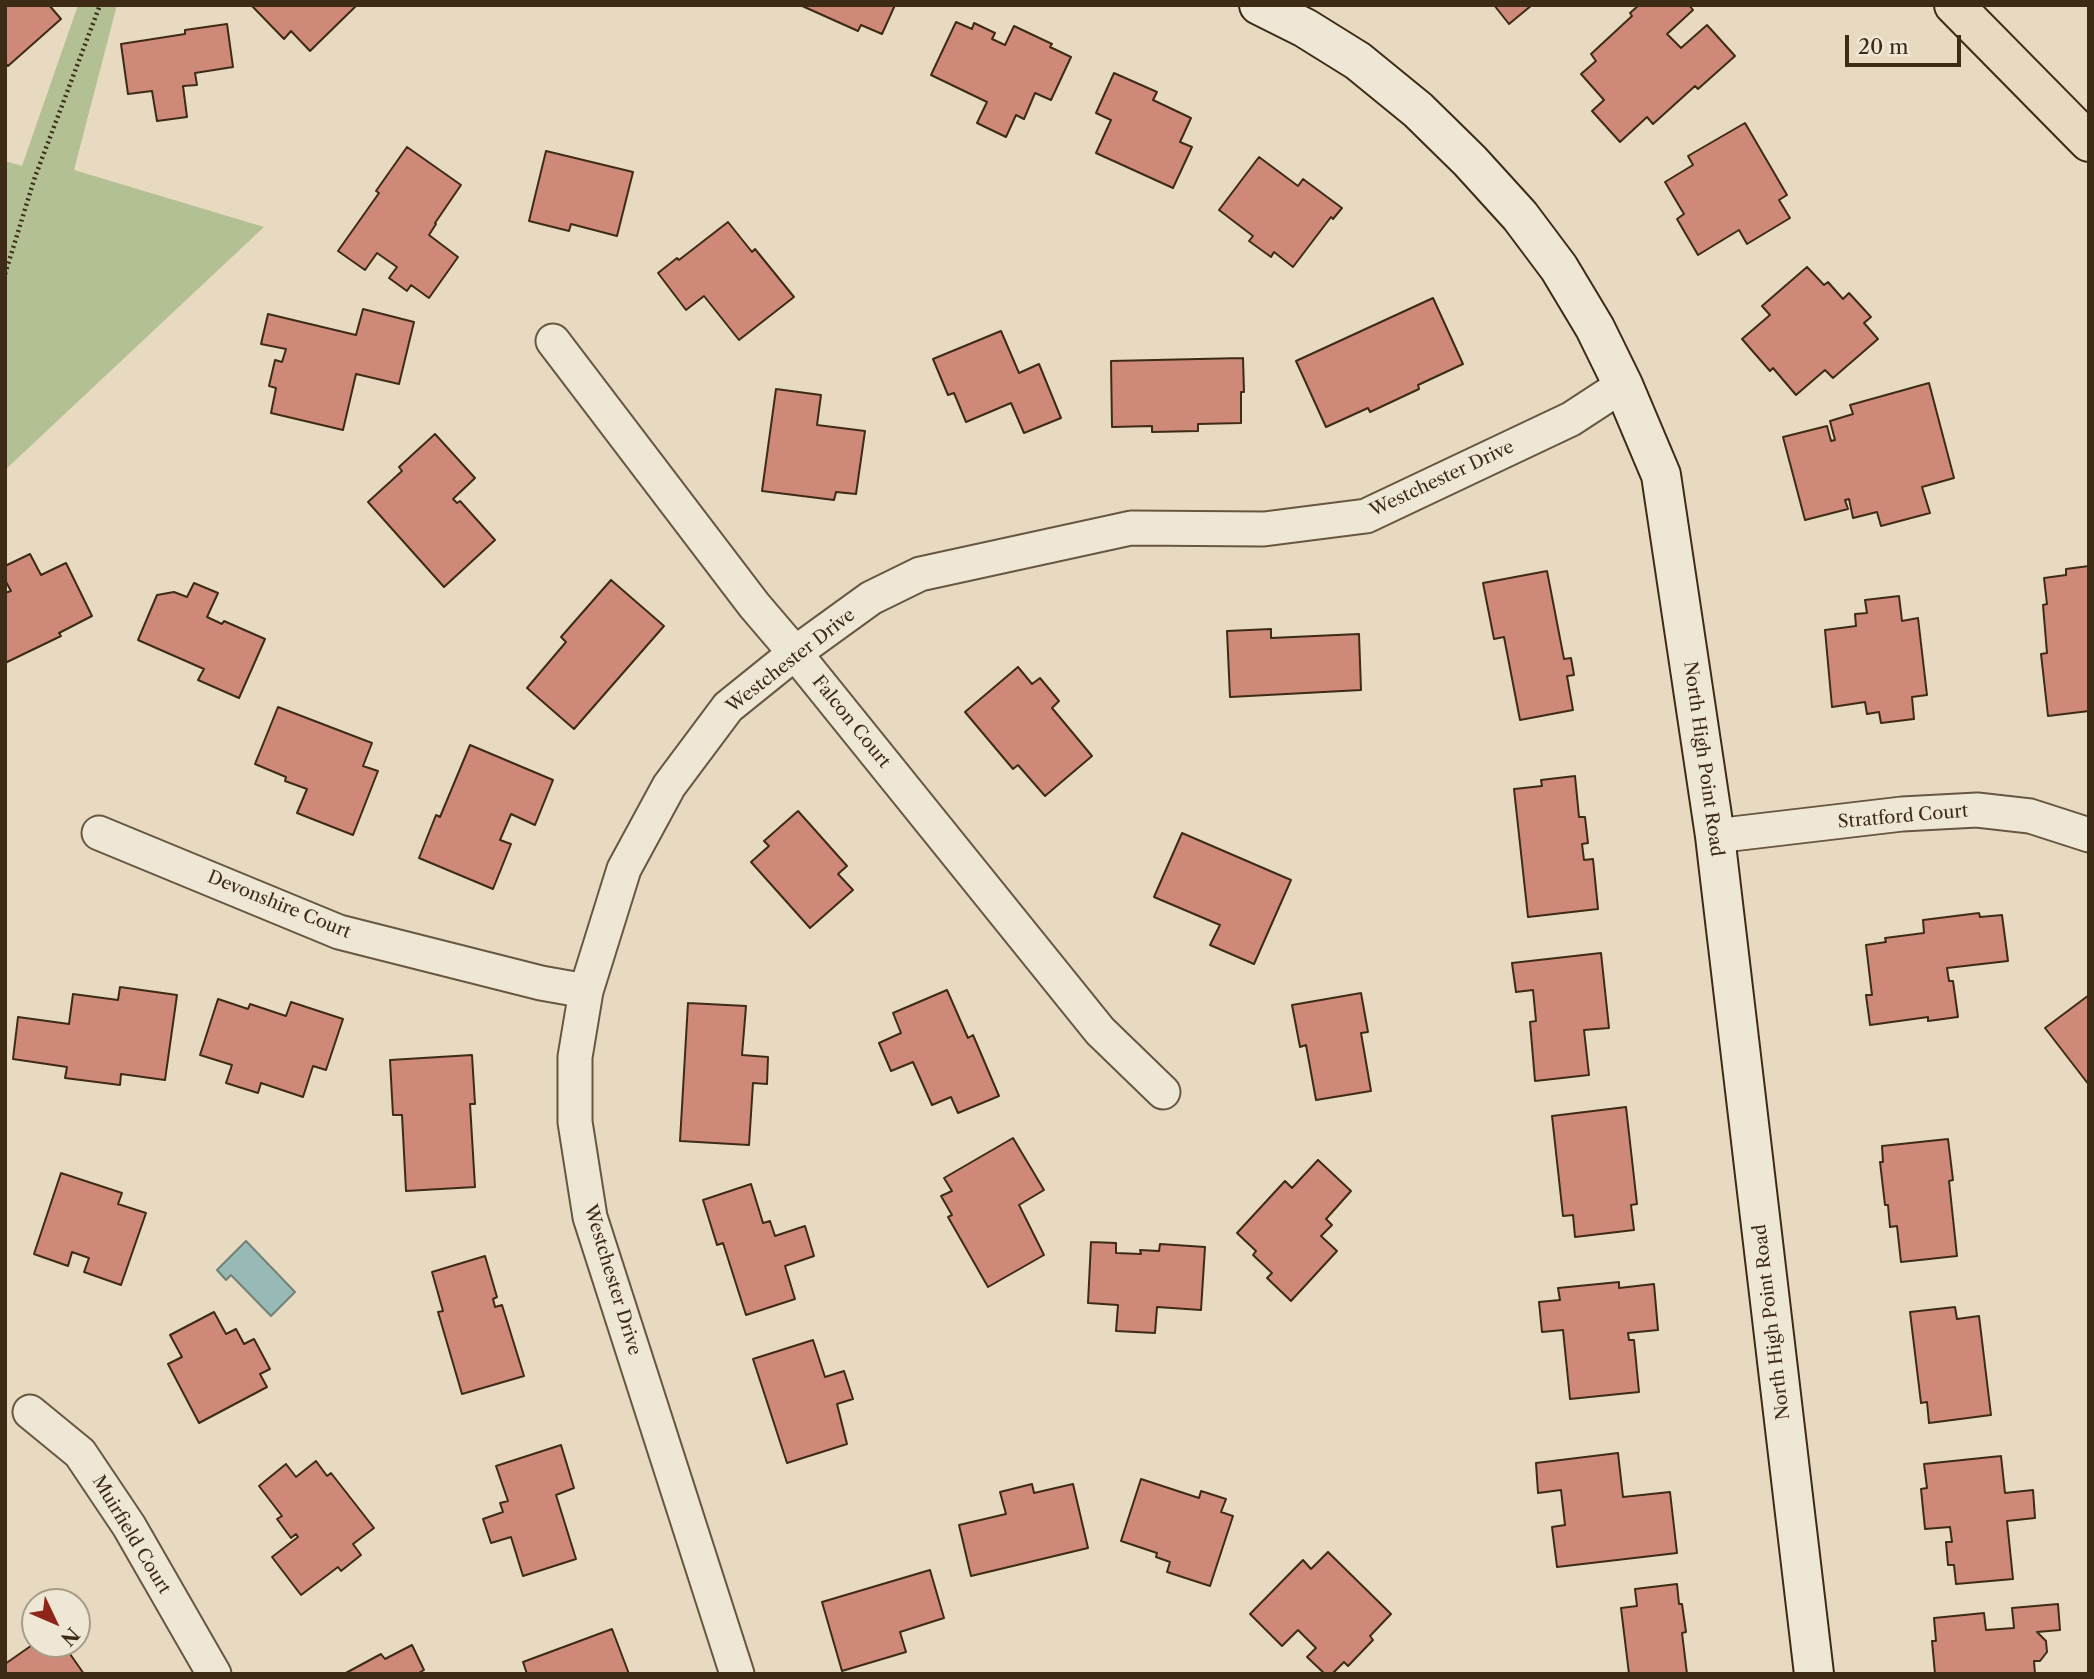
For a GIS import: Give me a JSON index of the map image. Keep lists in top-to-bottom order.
{
  "streets": {
    "street": [
      "Westchester Drive",
      "Falcon Court",
      "North High Point Road",
      "Stratford Court",
      "Devonshire Court",
      "Muirfield Court"
    ]
  },
  "crossings": [
    ["Westchester Drive", "Falcon Court"],
    ["Westchester Drive", "North High Point Road"],
    ["Westchester Drive", "Devonshire Court"],
    ["North High Point Road", "Stratford Court"]
  ],
  "scale_bar": "20 m",
  "north": "bottom right"
}
